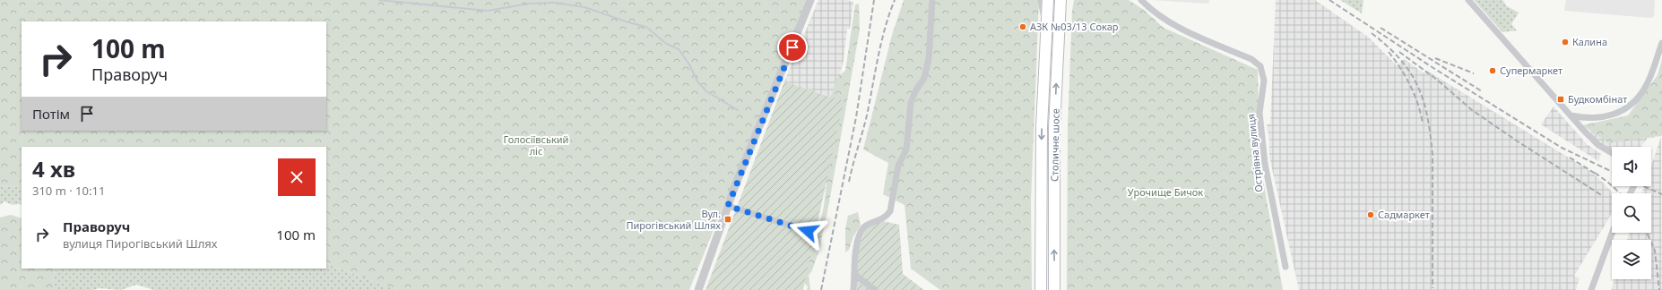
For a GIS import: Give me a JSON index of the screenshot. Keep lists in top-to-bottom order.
{
  "streets": {
    "highway": ["Столичне шосе"],
    "street": ["Острівна вулиця"]
  },
  "parks": ["Голосіївський ліс", "Урочище Бичок"],
  "places": {
    "other": [
      "АЗК №03/13 Сокар",
      "Калина",
      "Супермаркет",
      "Садмаркет"
    ],
    "transit": ["Будкомбінат", "Вул. Пирогівський Шлях"]
  },
  "page": {
    "turn": ["100 m", "Праворуч"],
    "then": "Потім",
    "heading": ["4 хв", "310 m · 10:11"],
    "list": [
      {
        "name": "Праворуч",
        "note": "вулиця Пирогівський Шлях",
        "value": "100 m"
      }
    ]
  }
}
